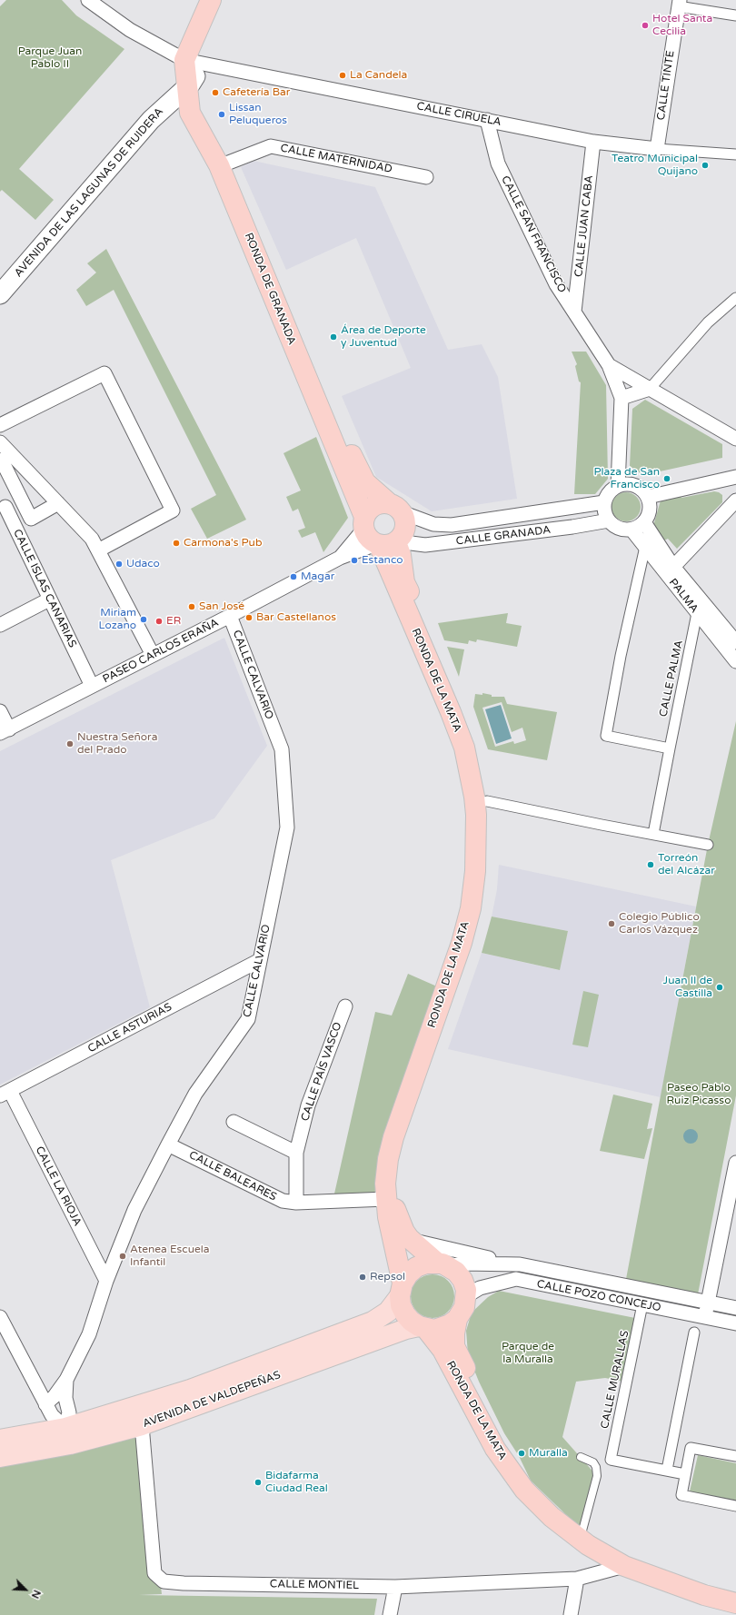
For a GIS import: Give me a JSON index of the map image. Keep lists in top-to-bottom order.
{
  "streets": {
    "highway": ["RONDA DE GRANADA", "RONDA DE LA MATA"],
    "main road": ["AVENIDA DE LAS LAGUNAS DE RUIDERA", "AVENIDA DE VALDEPEÑAS"],
    "street": [
      "CALLE TINTE",
      "CALLE CIRUELA",
      "CALLE MATERNIDAD",
      "CALLE JUAN CABA",
      "CALLE SAN FRANCISCO",
      "CALLE GRANADA",
      "CALLE ISLAS CANARIAS",
      "PALMA",
      "PASEO CARLOS ERAÑA",
      "CALLE CALVARIO",
      "CALLE PALMA",
      "CALLE ASTURIAS",
      "CALLE PAÍS VASCO",
      "CALLE BALEARES",
      "CALLE LA RIOJA",
      "CALLE POZO CONCEJO",
      "CALLE MURALLAS",
      "CALLE MONTIEL"
    ]
  },
  "crossings": [
    ["CALLE TINTE", "CALLE CIRUELA"],
    ["CALLE CIRUELA", "AVENIDA DE LAS LAGUNAS DE RUIDERA"],
    ["CALLE CIRUELA", "CALLE JUAN CABA"],
    ["CALLE CIRUELA", "CALLE SAN FRANCISCO"],
    ["CALLE CIRUELA", "RONDA DE GRANADA"],
    ["CALLE MATERNIDAD", "RONDA DE GRANADA"],
    ["AVENIDA DE LAS LAGUNAS DE RUIDERA", "RONDA DE GRANADA"],
    ["CALLE JUAN CABA", "CALLE SAN FRANCISCO"],
    ["RONDA DE GRANADA", "CALLE GRANADA"],
    ["RONDA DE GRANADA", "PASEO CARLOS ERAÑA"],
    ["RONDA DE GRANADA", "RONDA DE LA MATA"],
    ["CALLE GRANADA", "PALMA"],
    ["CALLE GRANADA", "PASEO CARLOS ERAÑA"],
    ["CALLE GRANADA", "RONDA DE LA MATA"],
    ["CALLE ISLAS CANARIAS", "PASEO CARLOS ERAÑA"],
    ["PALMA", "CALLE PALMA"],
    ["PASEO CARLOS ERAÑA", "CALLE CALVARIO"],
    ["PASEO CARLOS ERAÑA", "RONDA DE LA MATA"],
    ["CALLE CALVARIO", "CALLE ASTURIAS"],
    ["CALLE CALVARIO", "CALLE BALEARES"],
    ["CALLE CALVARIO", "CALLE LA RIOJA"],
    ["CALLE CALVARIO", "AVENIDA DE VALDEPEÑAS"],
    ["RONDA DE LA MATA", "CALLE BALEARES"],
    ["RONDA DE LA MATA", "CALLE POZO CONCEJO"],
    ["RONDA DE LA MATA", "AVENIDA DE VALDEPEÑAS"],
    ["RONDA DE LA MATA", "CALLE MONTIEL"],
    ["CALLE ASTURIAS", "CALLE LA RIOJA"],
    ["CALLE PAÍS VASCO", "CALLE BALEARES"],
    ["CALLE POZO CONCEJO", "CALLE MURALLAS"],
    ["CALLE POZO CONCEJO", "AVENIDA DE VALDEPEÑAS"],
    ["AVENIDA DE VALDEPEÑAS", "CALLE MONTIEL"]
  ],
  "parks": ["Parque Juan Pablo II", "Paseo Pablo Ruiz Picasso", "Parque de la Muralla"],
  "places": [
    "Hotel Santa Cecilia",
    "La Candela",
    "Cafetería Bar",
    "Lissan Peluqueros",
    "Teatro Municipal Quijano",
    "Área de Deporte y Juventud",
    "Plaza de San Francisco",
    "Carmona's Pub",
    "Estanco",
    "Udaco",
    "Magar",
    "San José",
    "Bar Castellanos",
    "Miriam Lozano",
    "ER",
    "Nuestra Señora del Prado",
    "Torreón del Alcázar",
    "Colegio Público Carlos Vázquez",
    "Juan II de Castilla",
    "Atenea Escuela Infantil",
    "Repsol",
    "Muralla",
    "Bidafarma Ciudad Real"
  ],
  "north": "bottom right"
}
